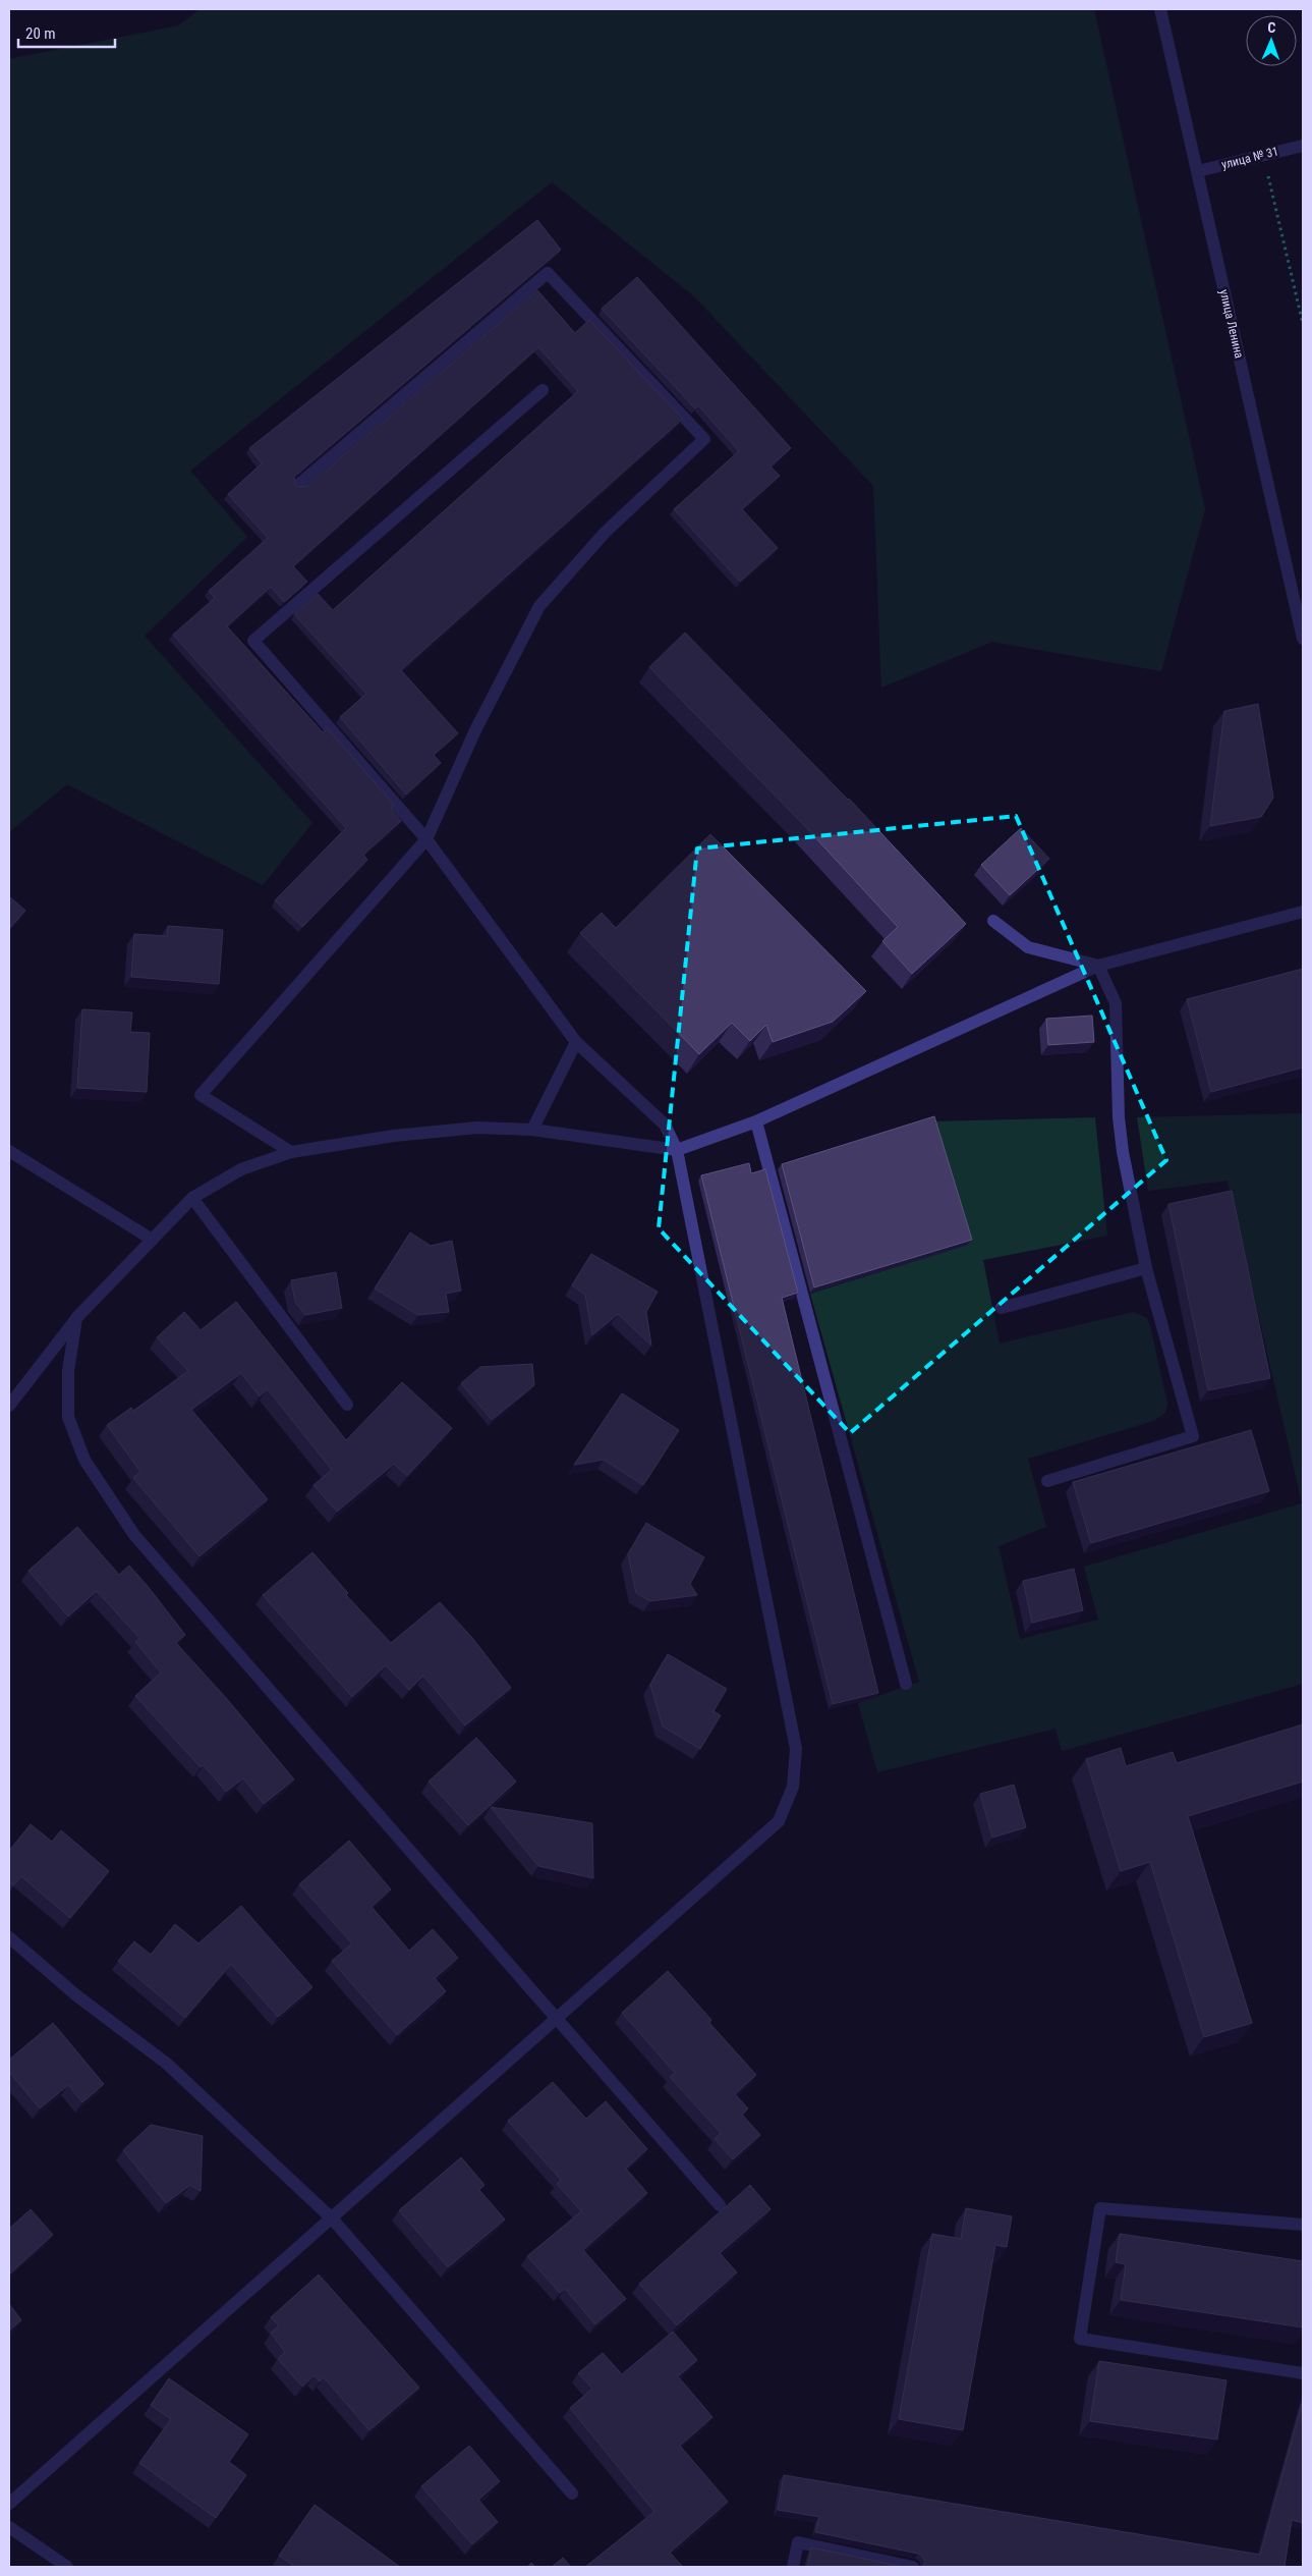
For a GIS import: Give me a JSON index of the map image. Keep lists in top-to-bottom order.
{
  "streets": {
    "street": ["улица № 31", "улица Ленина"]
  },
  "crossings": [
    ["улица № 31", "улица Ленина"]
  ],
  "scale_bar": "20 m",
  "north": "top"
}
